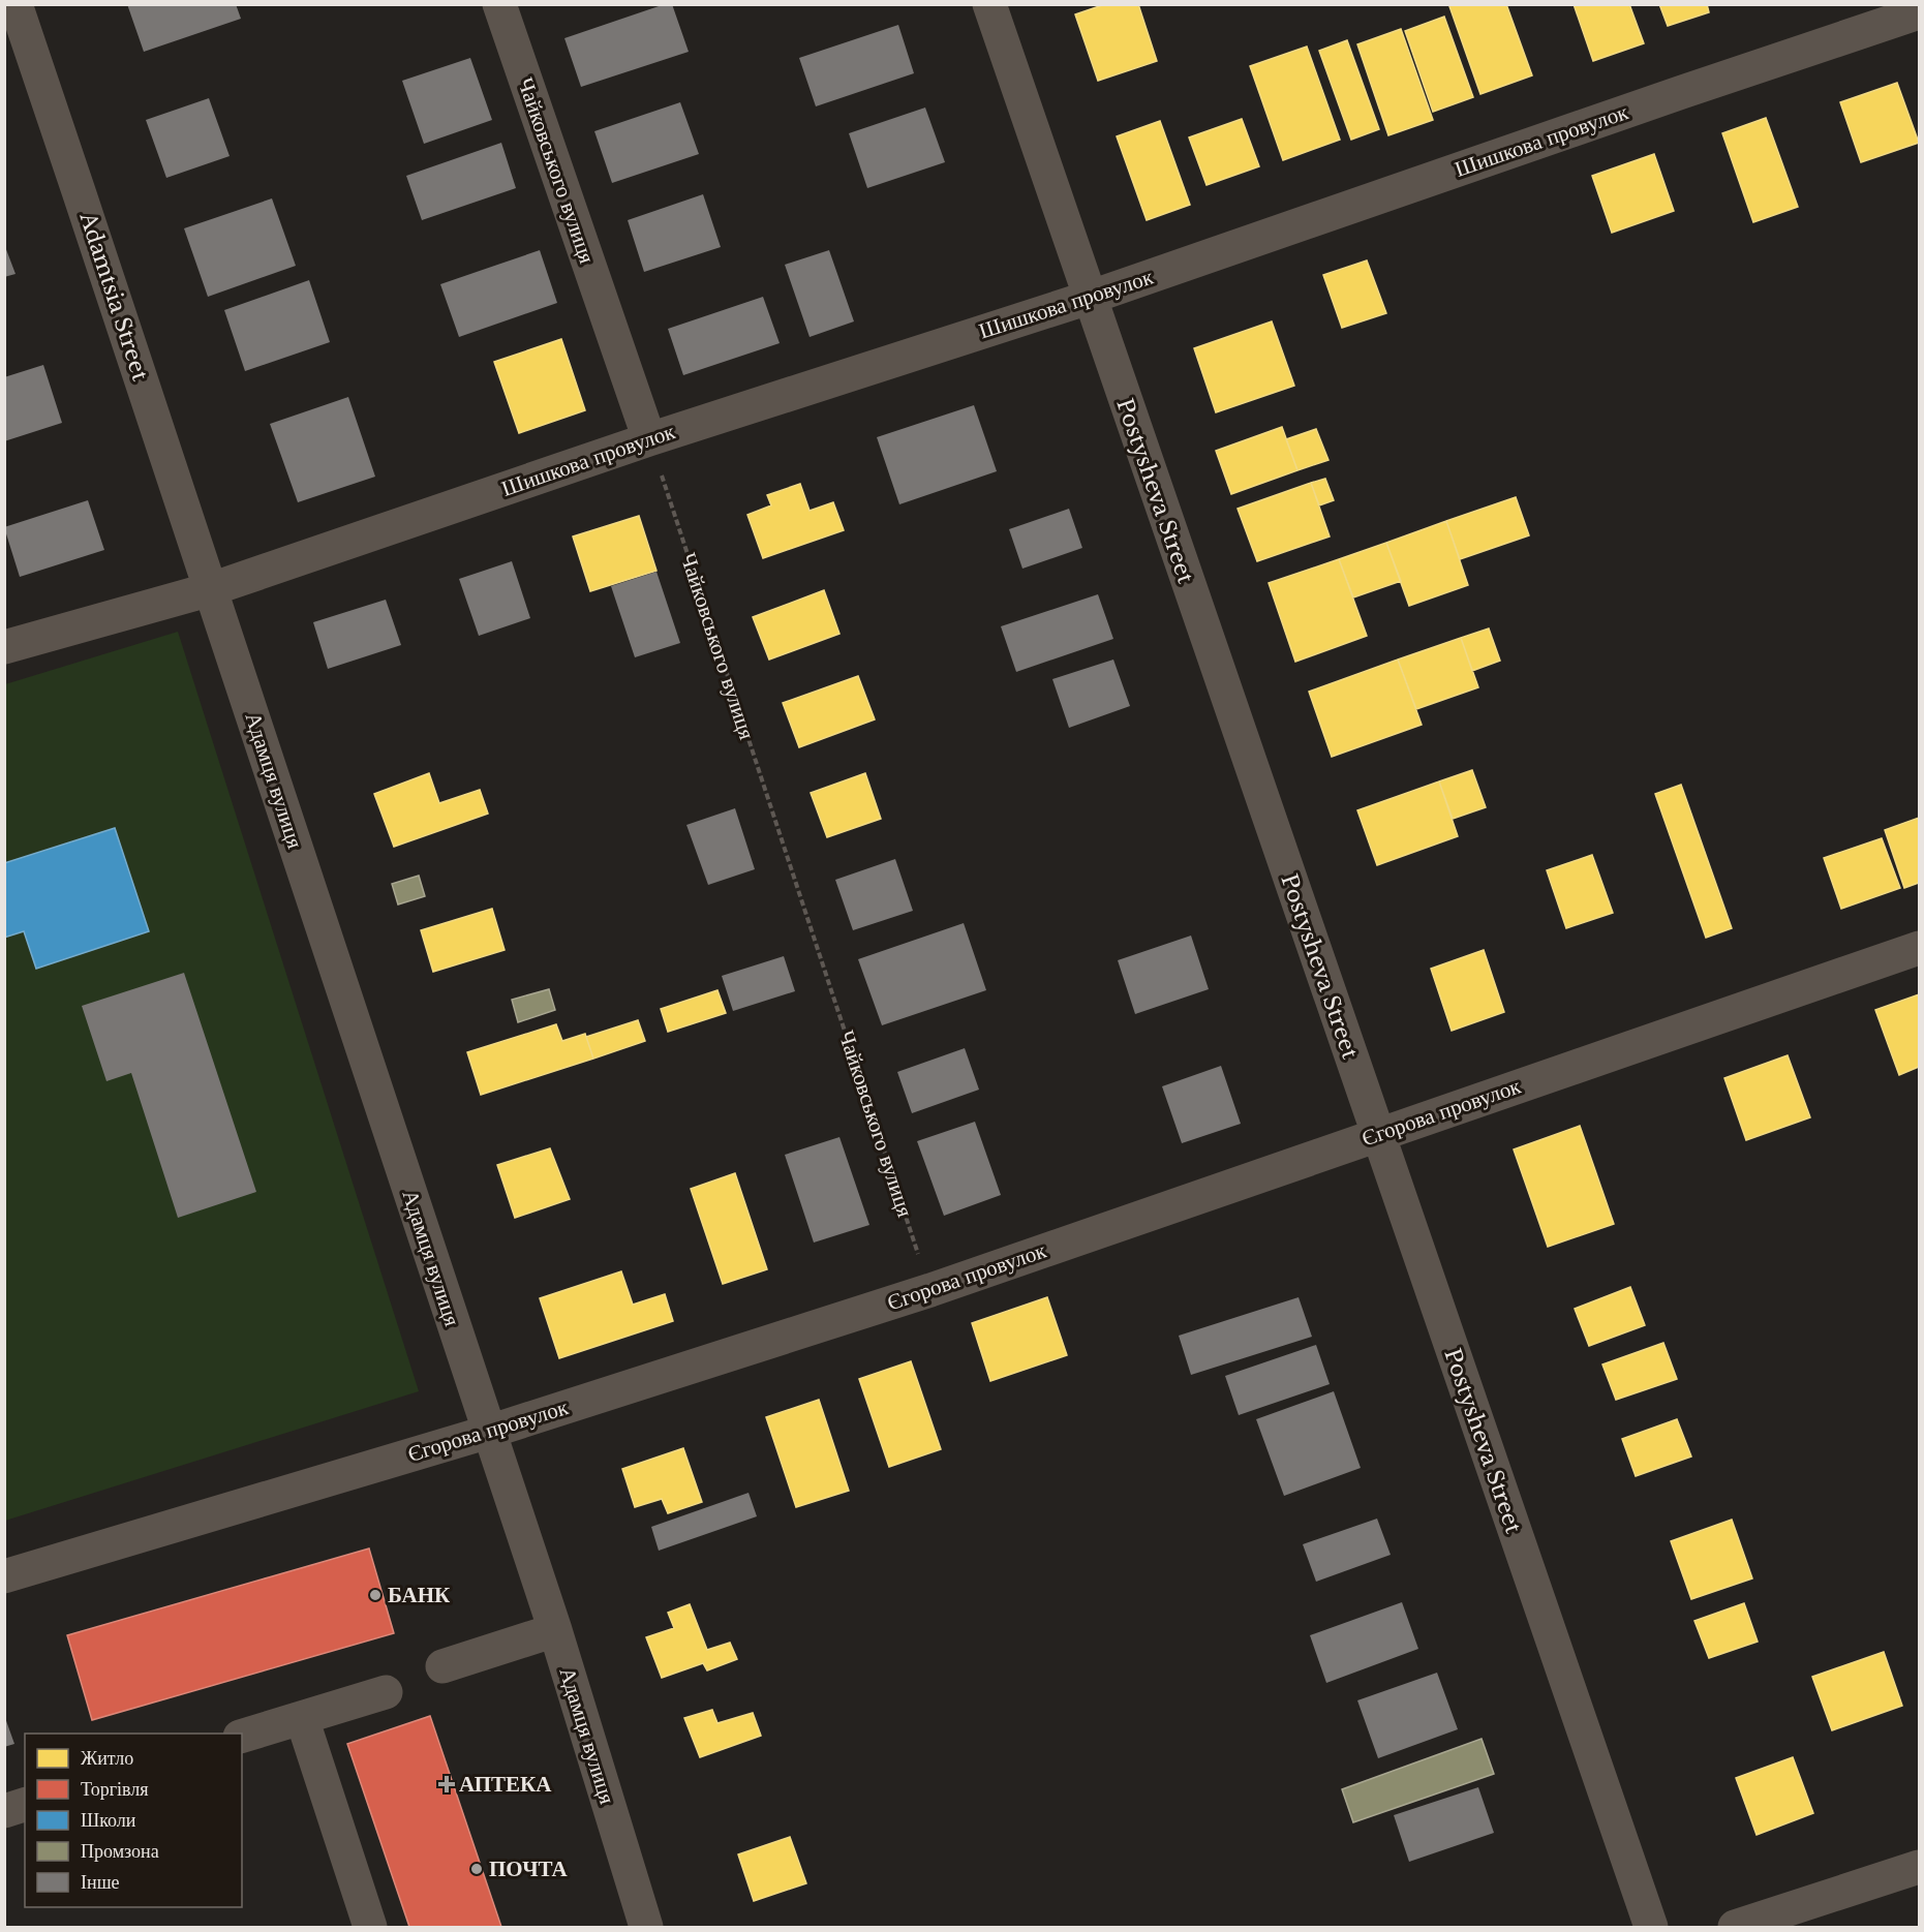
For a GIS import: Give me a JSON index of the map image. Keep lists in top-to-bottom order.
{
  "streets": {
    "street": [
      "Шишкова провулок",
      "Чайковського вулиця",
      "Adamtsia Street",
      "Postysheva Street",
      "Адамця вулиця",
      "Єгорова провулок"
    ]
  },
  "crossings": [
    ["Шишкова провулок", "Чайковського вулиця"],
    ["Шишкова провулок", "Adamtsia Street"],
    ["Шишкова провулок", "Postysheva Street"],
    ["Шишкова провулок", "Адамця вулиця"],
    ["Чайковського вулиця", "Єгорова провулок"],
    ["Adamtsia Street", "Адамця вулиця"],
    ["Postysheva Street", "Єгорова провулок"],
    ["Адамця вулиця", "Єгорова провулок"]
  ],
  "places": {
    "other": ["БАНК", "ПОЧТА"],
    "health": ["АПТЕКА"]
  },
  "legend": [
    "Житло",
    "Торгівля",
    "Школи",
    "Промзона",
    "Інше"
  ]
}
